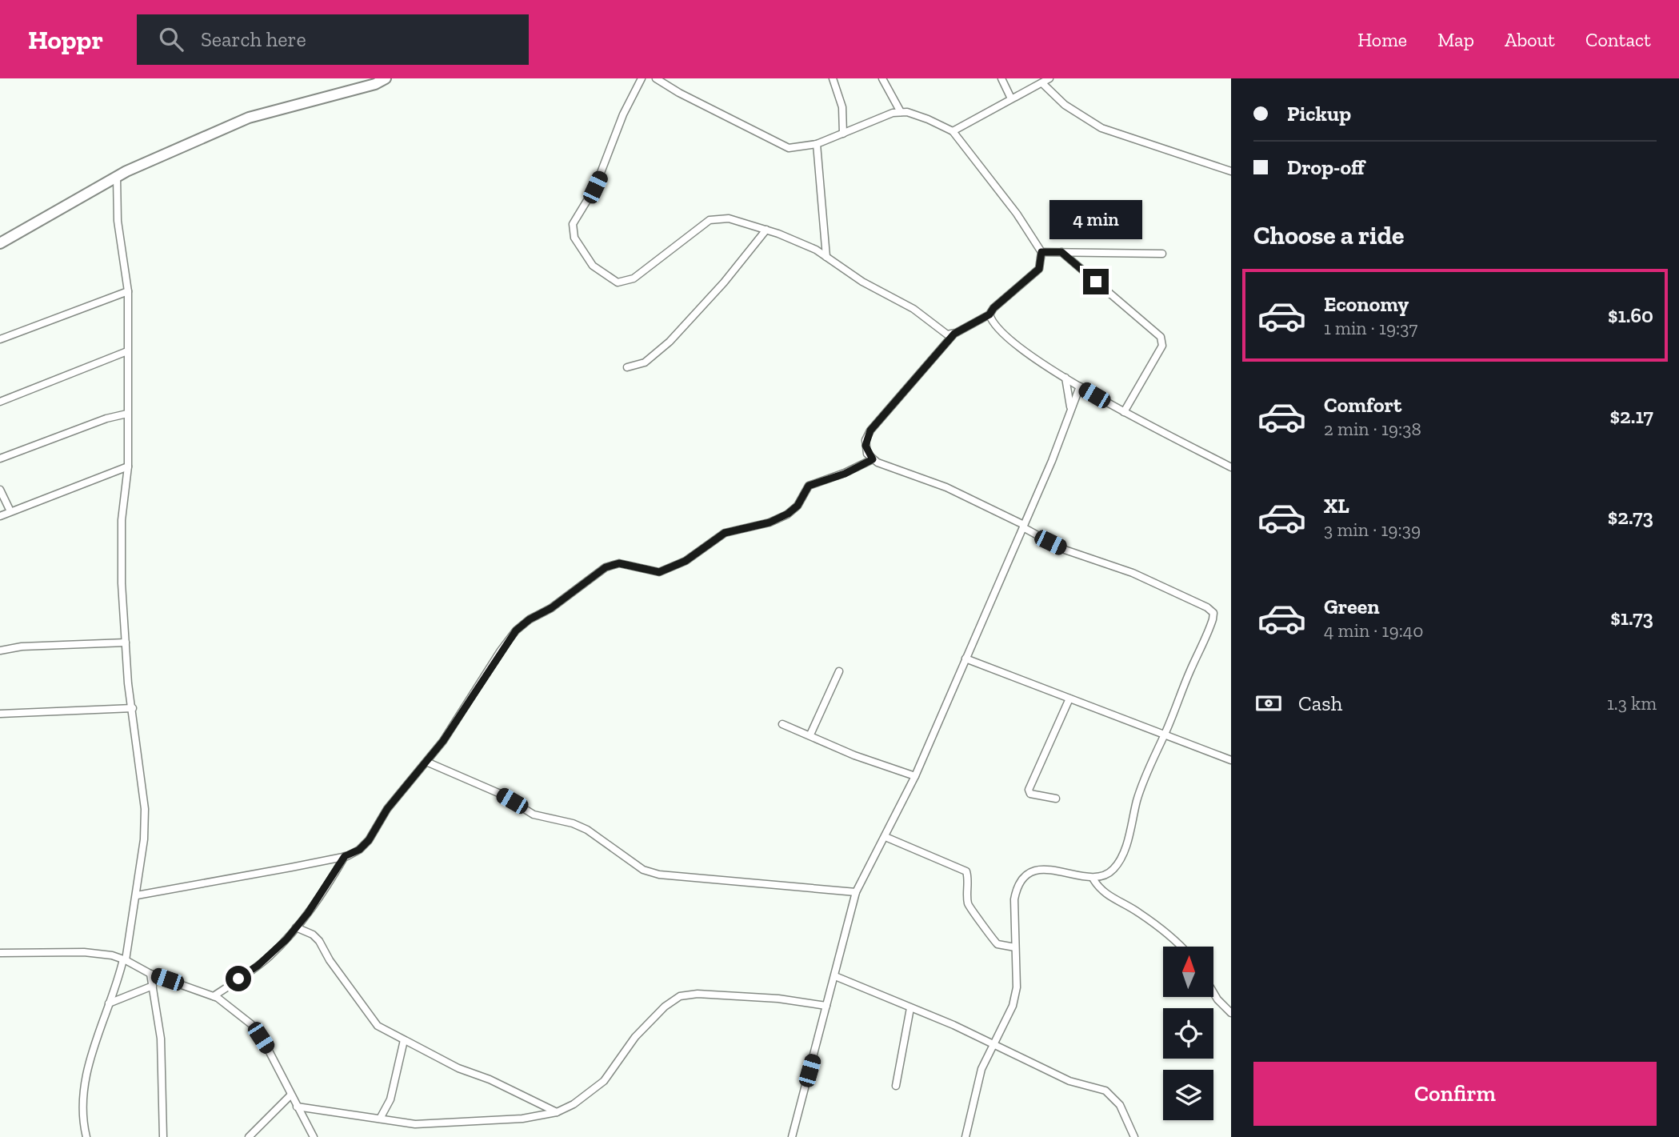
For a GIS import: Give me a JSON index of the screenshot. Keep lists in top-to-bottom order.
{
  "north": "top",
  "page": {
    "header": "Hoppr",
    "search": "Search here",
    "nav": [
      "Home",
      "Map",
      "About",
      "Contact"
    ],
    "banner": ["Pickup", "Drop-off"],
    "bubble": "4 min",
    "heading": "Choose a ride",
    "list": [
      {
        "name": "Economy",
        "note": "1 min · 19:37",
        "value": "$1.60"
      },
      {
        "name": "Comfort",
        "note": "2 min · 19:38",
        "value": "$2.17"
      },
      {
        "name": "XL",
        "note": "3 min · 19:39",
        "value": "$2.73"
      },
      {
        "name": "Green",
        "note": "4 min · 19:40",
        "value": "$1.73"
      }
    ],
    "pay": ["Cash", "1.3 km"],
    "buttons": "Confirm"
  }
}
